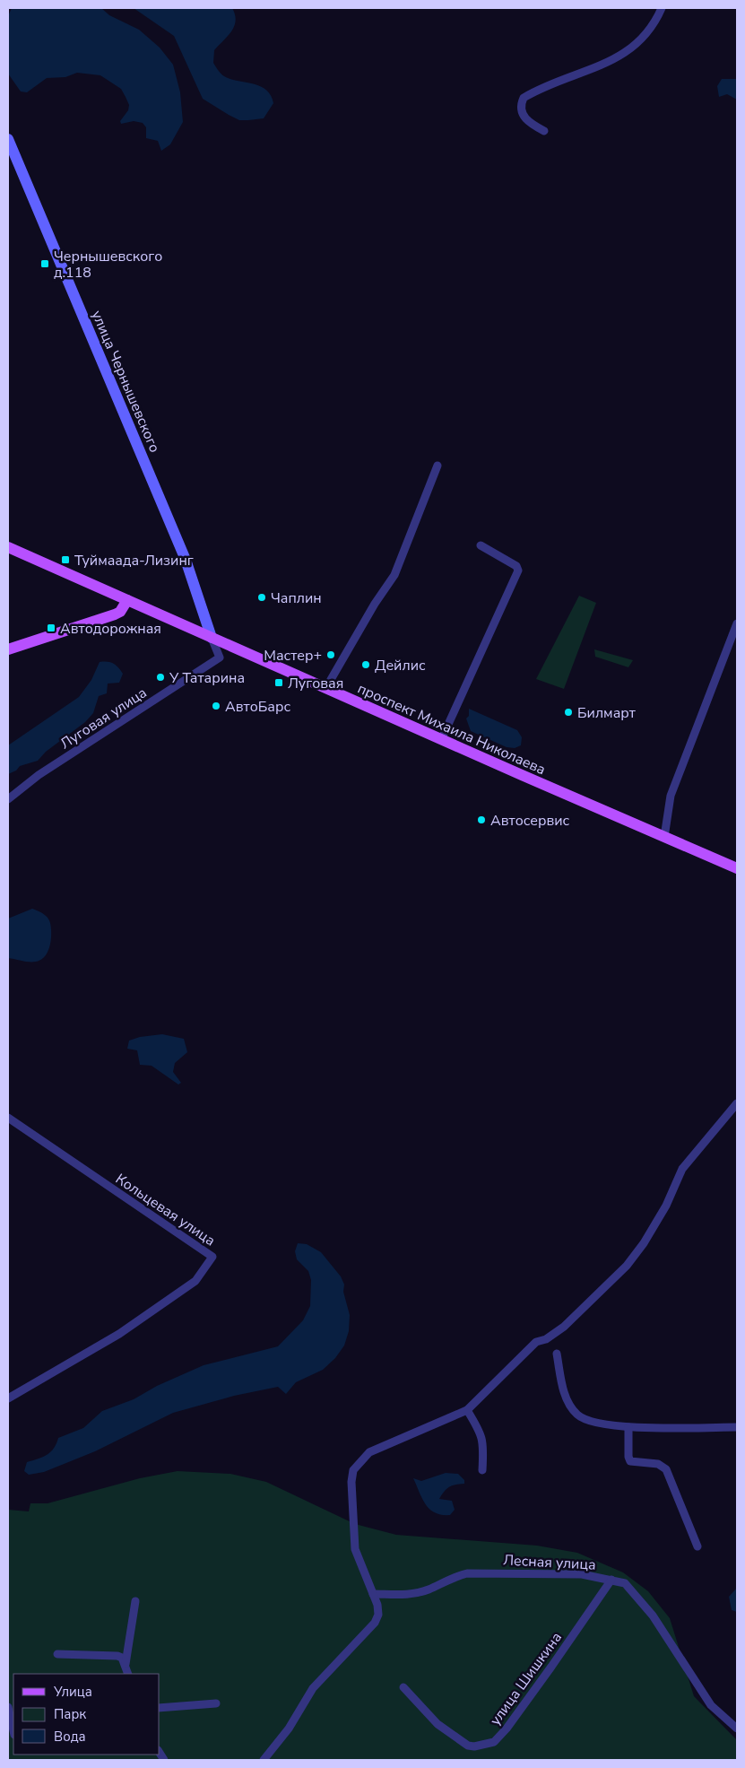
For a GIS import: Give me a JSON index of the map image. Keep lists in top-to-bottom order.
{
  "streets": {
    "main road": ["улица Чернышевского", "проспект Михаила Николаева"],
    "street": [
      "Луговая улица",
      "Кольцевая улица",
      "Лесная улица",
      "улица Шишкина"
    ]
  },
  "crossings": [
    ["улица Чернышевского", "Луговая улица"],
    ["улица Чернышевского", "проспект Михаила Николаева"],
    ["Луговая улица", "проспект Михаила Николаева"],
    ["Лесная улица", "улица Шишкина"]
  ],
  "places": {
    "transit": [
      "Чернышевского д.118",
      "Туймаада-Лизинг",
      "Автодорожная",
      "Луговая"
    ],
    "other": [
      "Чаплин",
      "Мастер+",
      "Дейлис",
      "У Татарина",
      "АвтоБарс",
      "Билмарт",
      "Автосервис"
    ]
  },
  "legend": ["Улица", "Парк", "Вода"]
}
